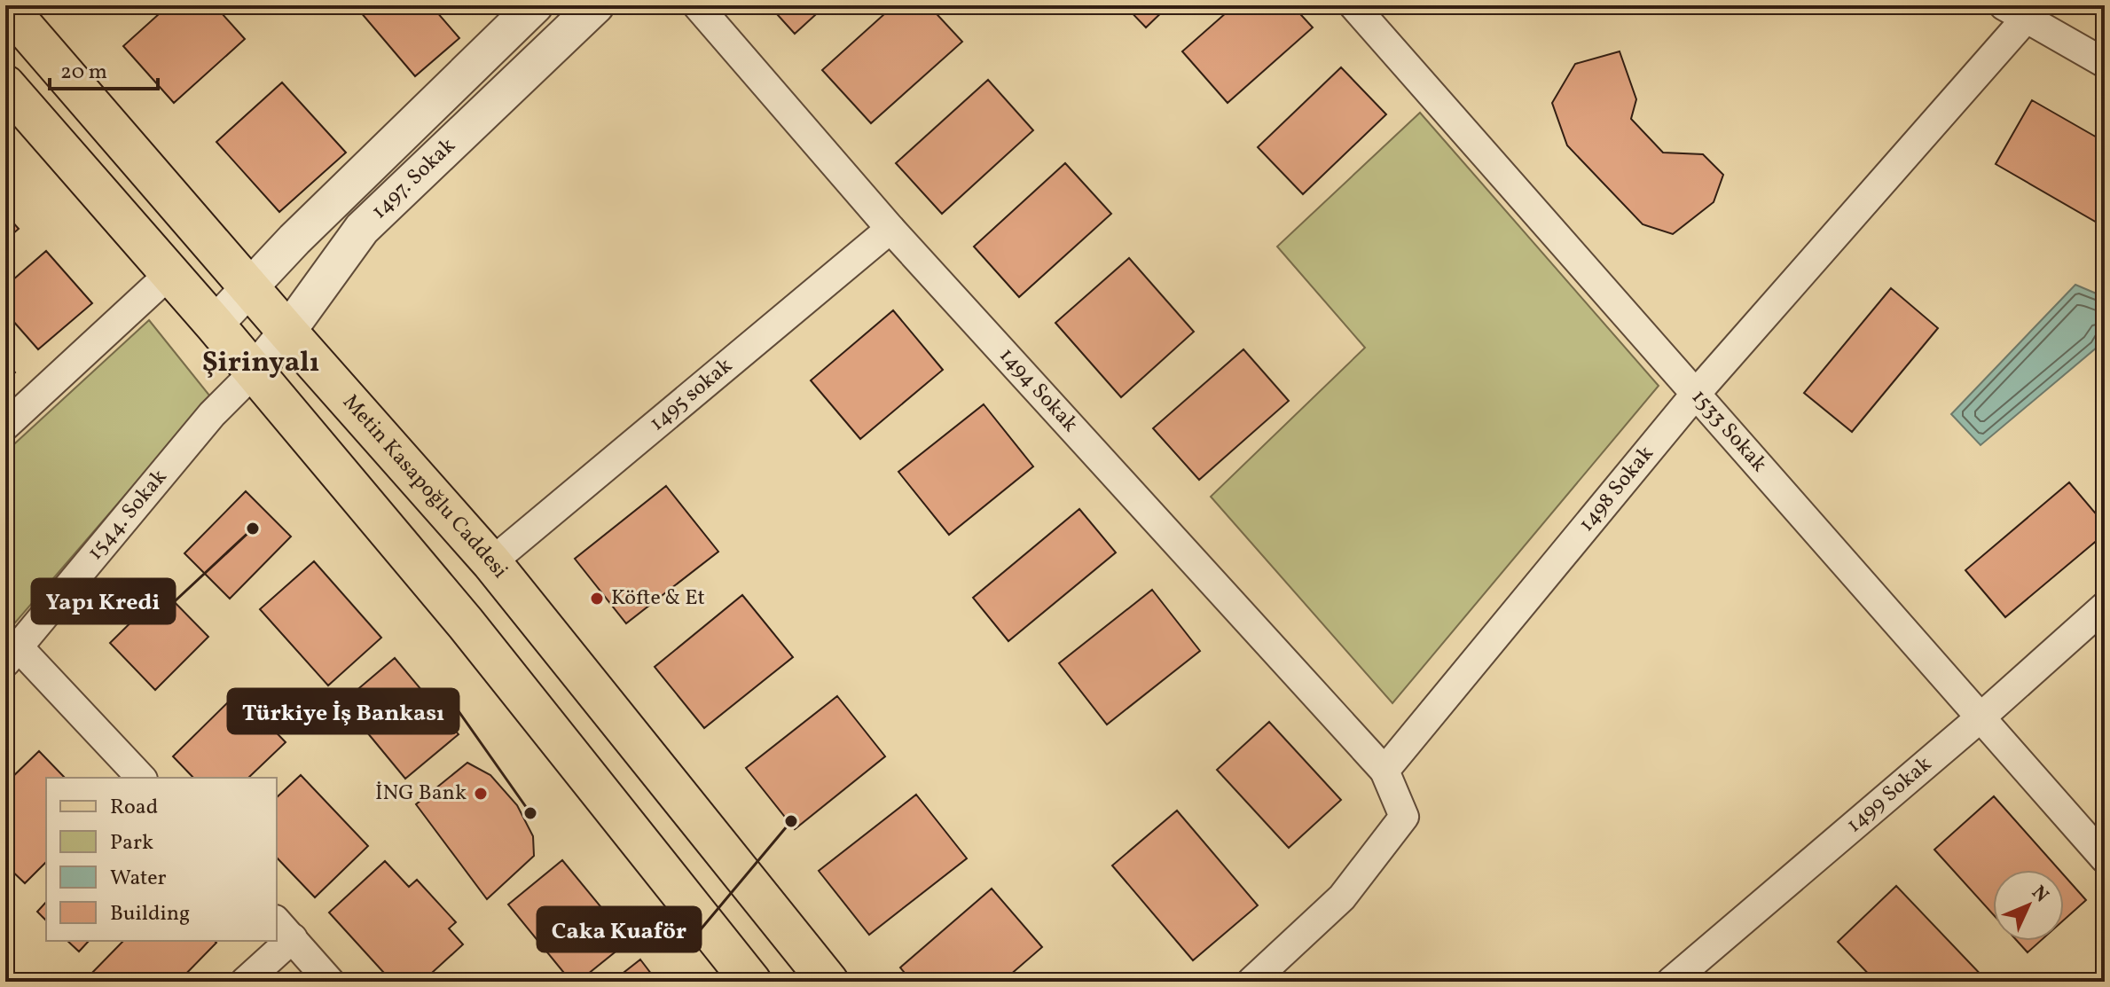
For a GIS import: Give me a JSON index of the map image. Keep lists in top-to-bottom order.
{
  "streets": {
    "main road": ["Metin Kasapoğlu Caddesi"],
    "street": [
      "1497. Sokak",
      "1494 Sokak",
      "1495 sokak",
      "1533 Sokak",
      "1498 Sokak",
      "1544. Sokak",
      "1499 Sokak"
    ]
  },
  "crossings": [
    ["1497. Sokak", "Metin Kasapoğlu Caddesi"],
    ["1497. Sokak", "1544. Sokak"],
    ["1494 Sokak", "1495 sokak"],
    ["1494 Sokak", "1498 Sokak"],
    ["1495 sokak", "Metin Kasapoğlu Caddesi"],
    ["1533 Sokak", "1498 Sokak"],
    ["1533 Sokak", "1499 Sokak"]
  ],
  "districts": ["Şirinyalı"],
  "places": [
    "Yapı Kredi",
    "Köfte & Et",
    "İNG Bank",
    "Türkiye İş Bankası",
    "Caka Kuaför"
  ],
  "legend": [
    "Road",
    "Park",
    "Water",
    "Building"
  ],
  "scale_bar": "20 m",
  "north": "top right"
}
